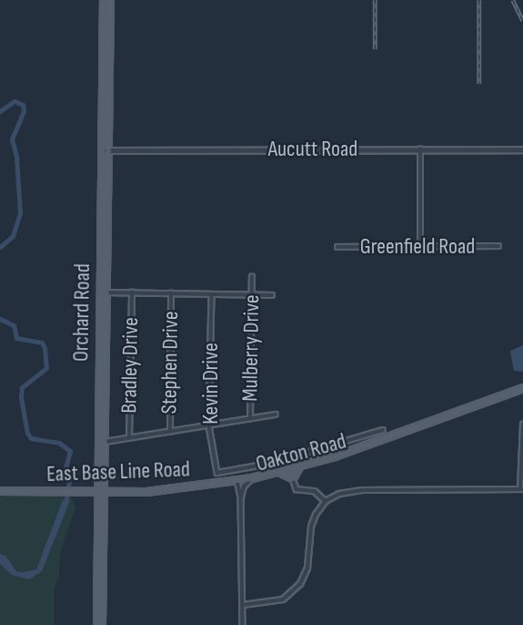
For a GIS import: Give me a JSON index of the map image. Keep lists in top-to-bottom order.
{
  "streets": {
    "main road": ["Orchard Road", "East Base Line Road"],
    "street": [
      "Aucutt Road",
      "Greenfield Road",
      "Mulberry Drive",
      "Stephen Drive",
      "Bradley Drive",
      "Kevin Drive",
      "Oakton Road"
    ]
  },
  "crossings": [
    ["Aucutt Road", "Orchard Road"],
    ["Orchard Road", "East Base Line Road"],
    ["Kevin Drive", "Oakton Road"]
  ]
}
